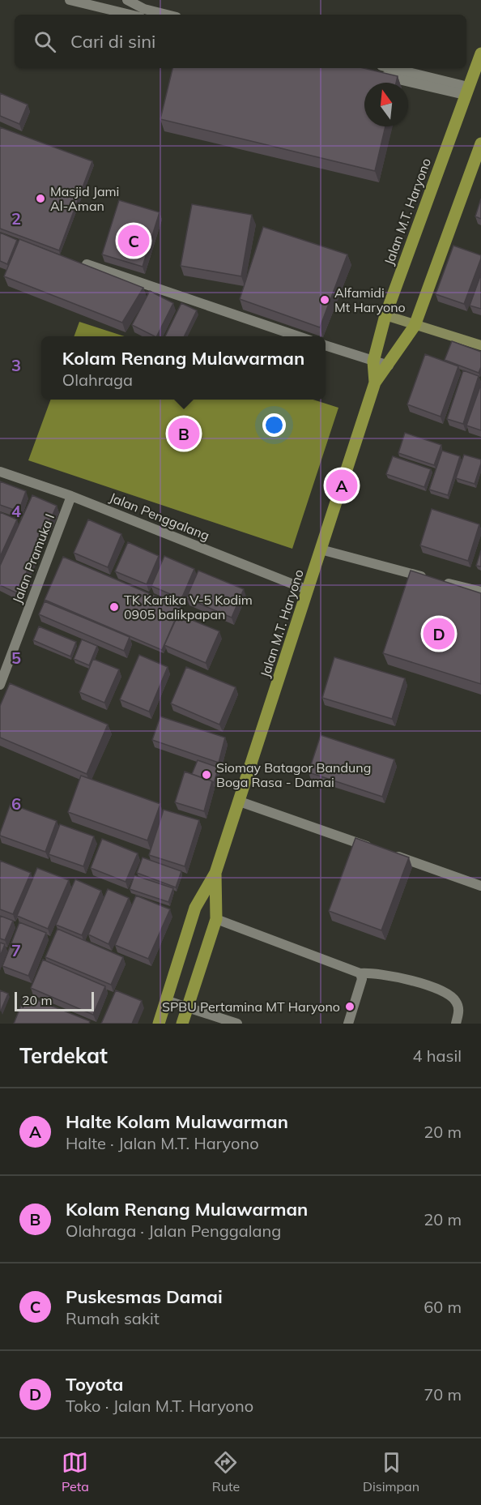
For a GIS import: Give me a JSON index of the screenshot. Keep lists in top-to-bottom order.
{
  "streets": {
    "main road": ["Jalan M.T. Haryono"],
    "street": ["Jalan Penggalang", "Jalan Pramuka I"]
  },
  "crossings": [
    ["Jalan M.T. Haryono", "Jalan Penggalang"],
    ["Jalan Penggalang", "Jalan Pramuka I"]
  ],
  "places": [
    "Masjid Jami Al-Aman",
    "Alfamidi Mt Haryono",
    "TK Kartika V-5 Kodim 0905 balikpapan",
    "Siomay Batagor Bandung Boga Rasa - Damai",
    "SPBU Pertamina MT Haryono"
  ],
  "scale_bar": "20 m",
  "north": "top",
  "page": {
    "search": "Cari di sini",
    "pins": [
      "C",
      "B",
      "A",
      "D"
    ],
    "popup": ["Kolam Renang Mulawarman", "Olahraga"],
    "scale": "20 m",
    "heading": ["Terdekat", "4 hasil"],
    "list": [
      {
        "mark": "A",
        "name": "Halte Kolam Mulawarman",
        "note": "Halte · Jalan M.T. Haryono",
        "value": "20 m"
      },
      {
        "mark": "B",
        "name": "Kolam Renang Mulawarman",
        "note": "Olahraga · Jalan Penggalang",
        "value": "20 m"
      },
      {
        "mark": "C",
        "name": "Puskesmas Damai",
        "note": "Rumah sakit",
        "value": "60 m"
      },
      {
        "mark": "D",
        "name": "Toyota",
        "note": "Toko · Jalan M.T. Haryono",
        "value": "70 m"
      }
    ],
    "nav": ["Peta", "Rute", "Disimpan"]
  },
  "grid": {
    "rows": [
      "2",
      "3",
      "4",
      "5",
      "6",
      "7"
    ]
  }
}
